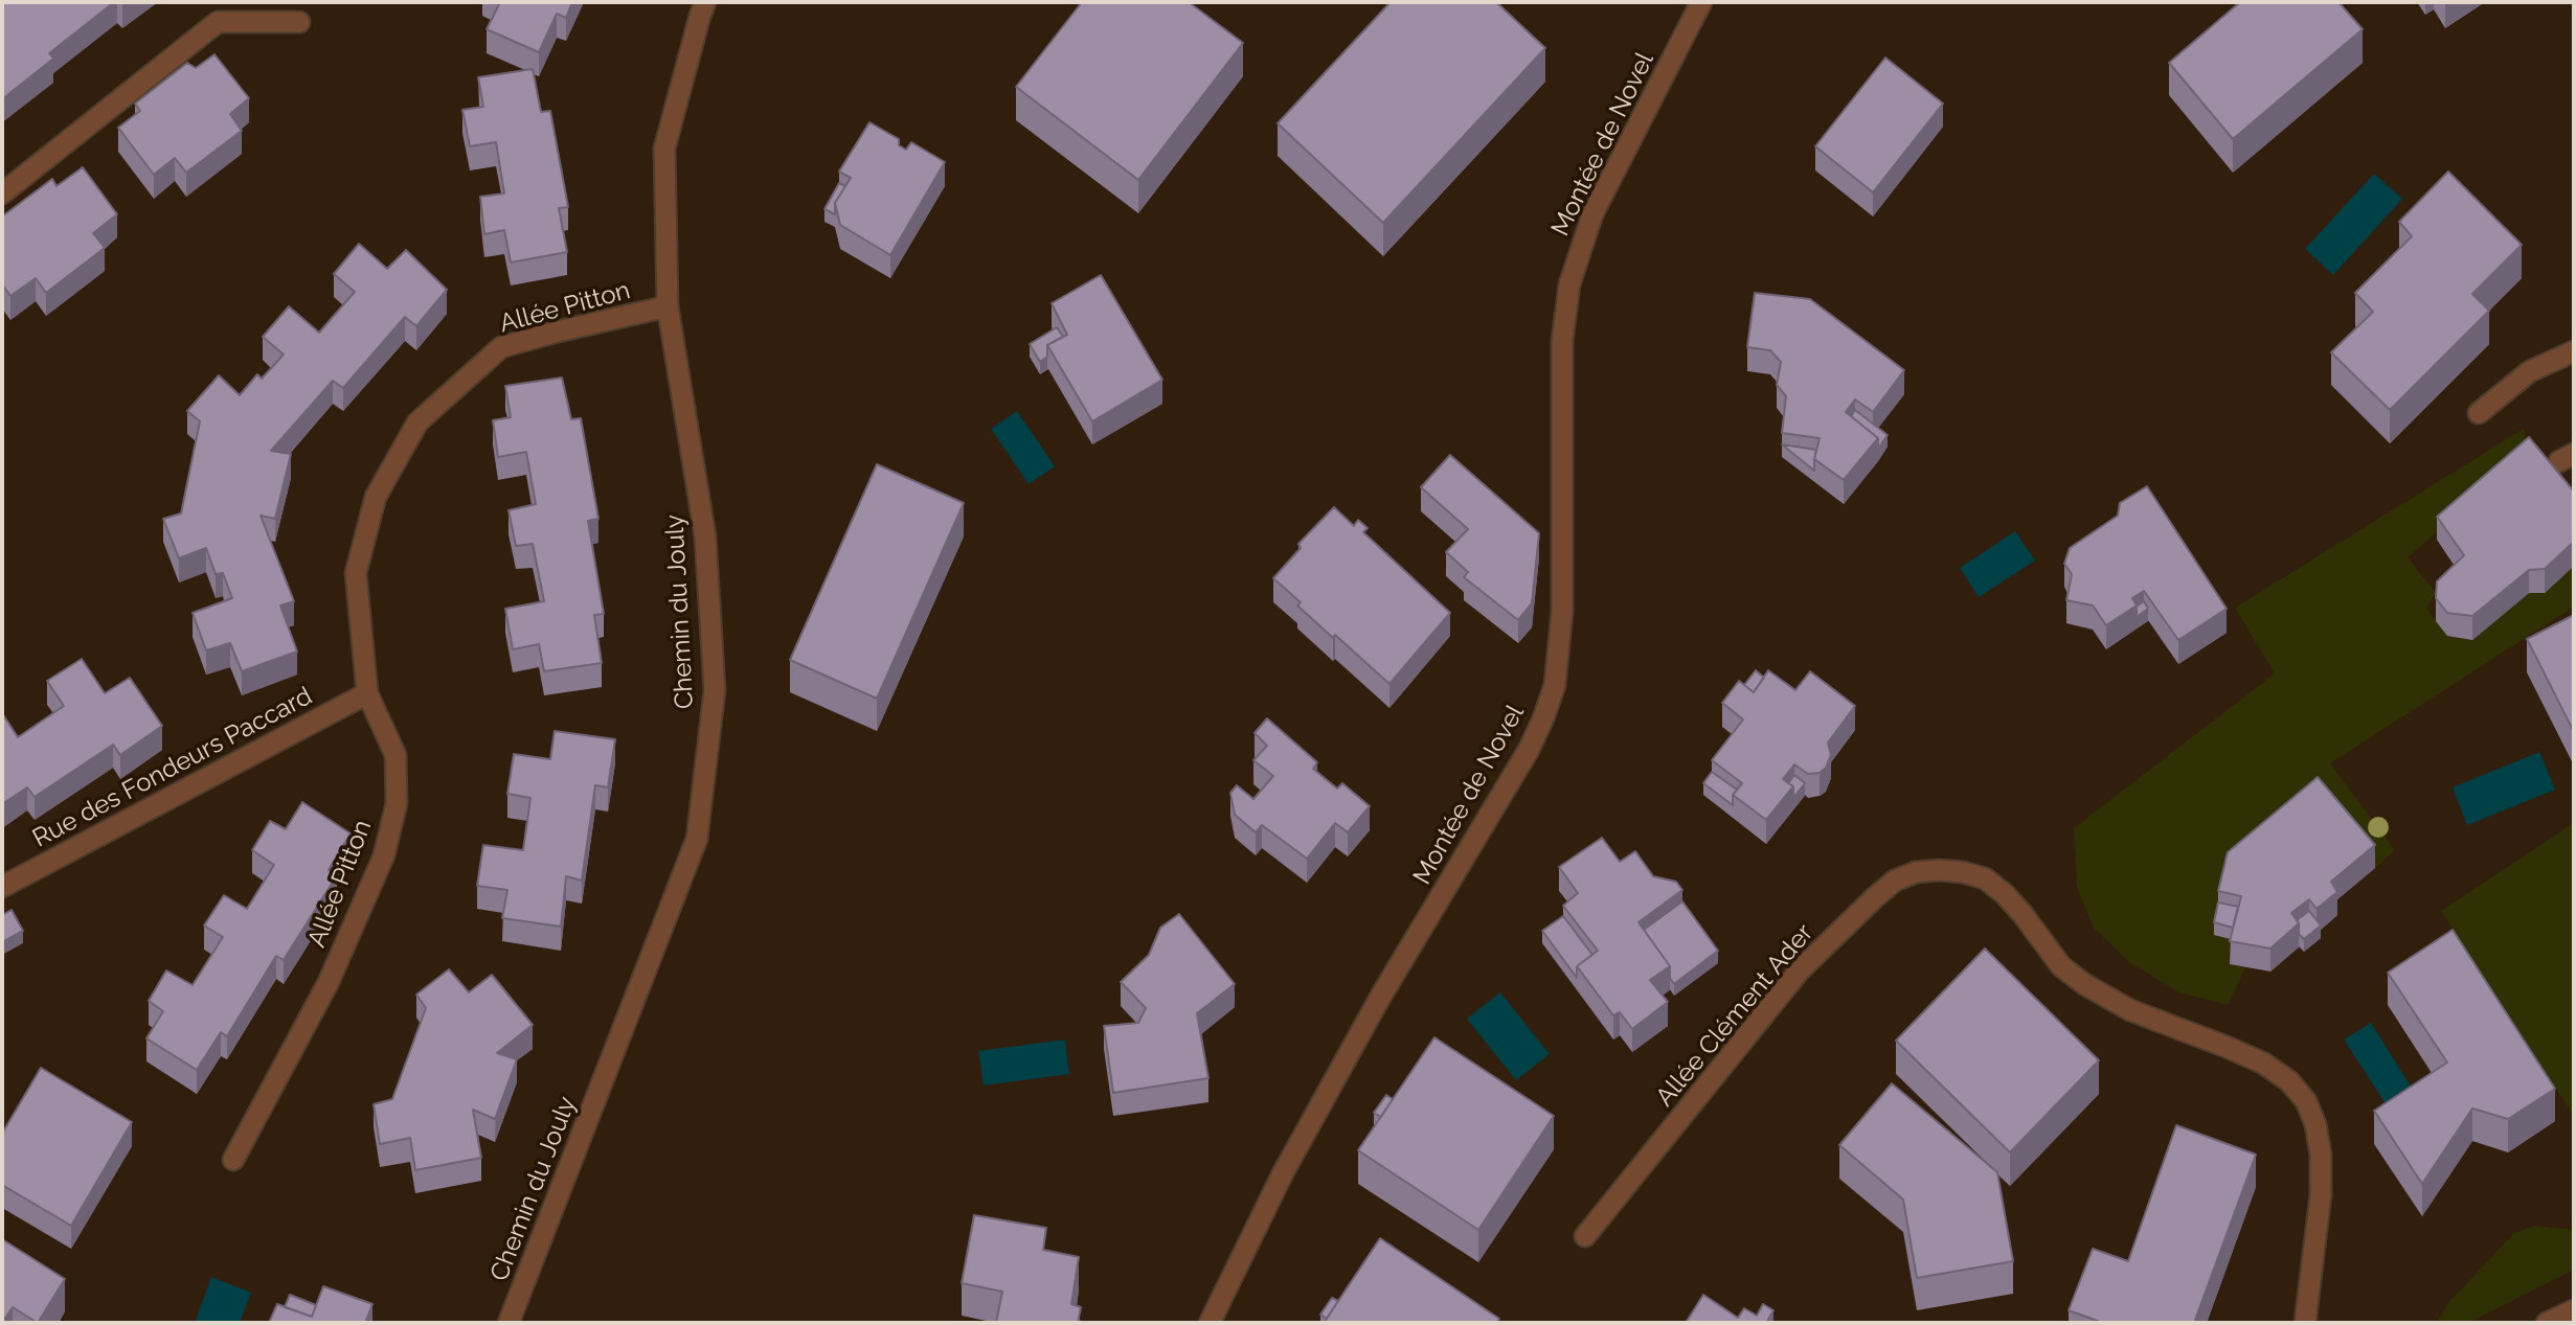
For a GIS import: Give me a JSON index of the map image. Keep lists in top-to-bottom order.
{
  "streets": {
    "street": [
      "Montée de Novel",
      "Allée Pitton",
      "Chemin du Jouly",
      "Rue des Fondeurs Paccard",
      "Allée Clément Ader"
    ]
  },
  "crossings": [
    ["Allée Pitton", "Chemin du Jouly"],
    ["Allée Pitton", "Rue des Fondeurs Paccard"]
  ]
}
